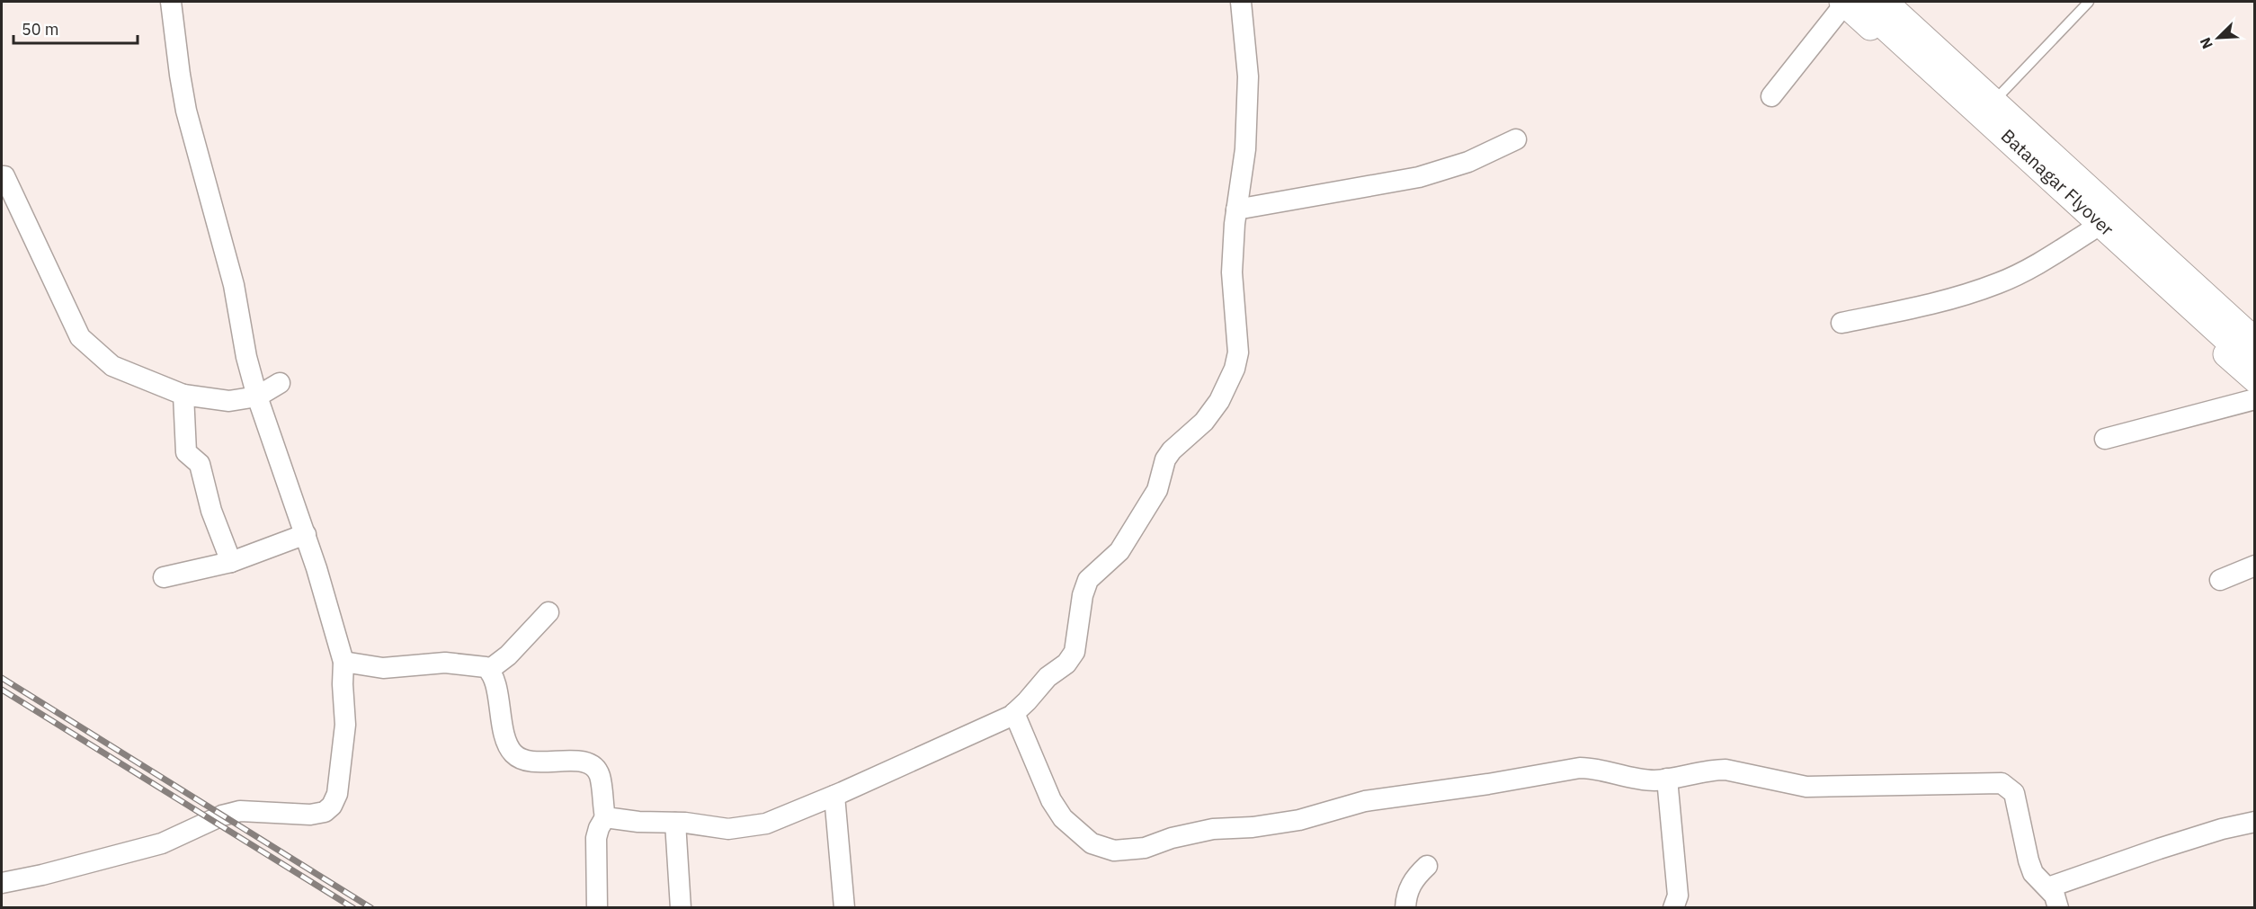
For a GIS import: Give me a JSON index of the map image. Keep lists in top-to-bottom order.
{
  "streets": {
    "main road": ["Batanagar Flyover"]
  },
  "scale_bar": "50 m",
  "north": "bottom left"
}
